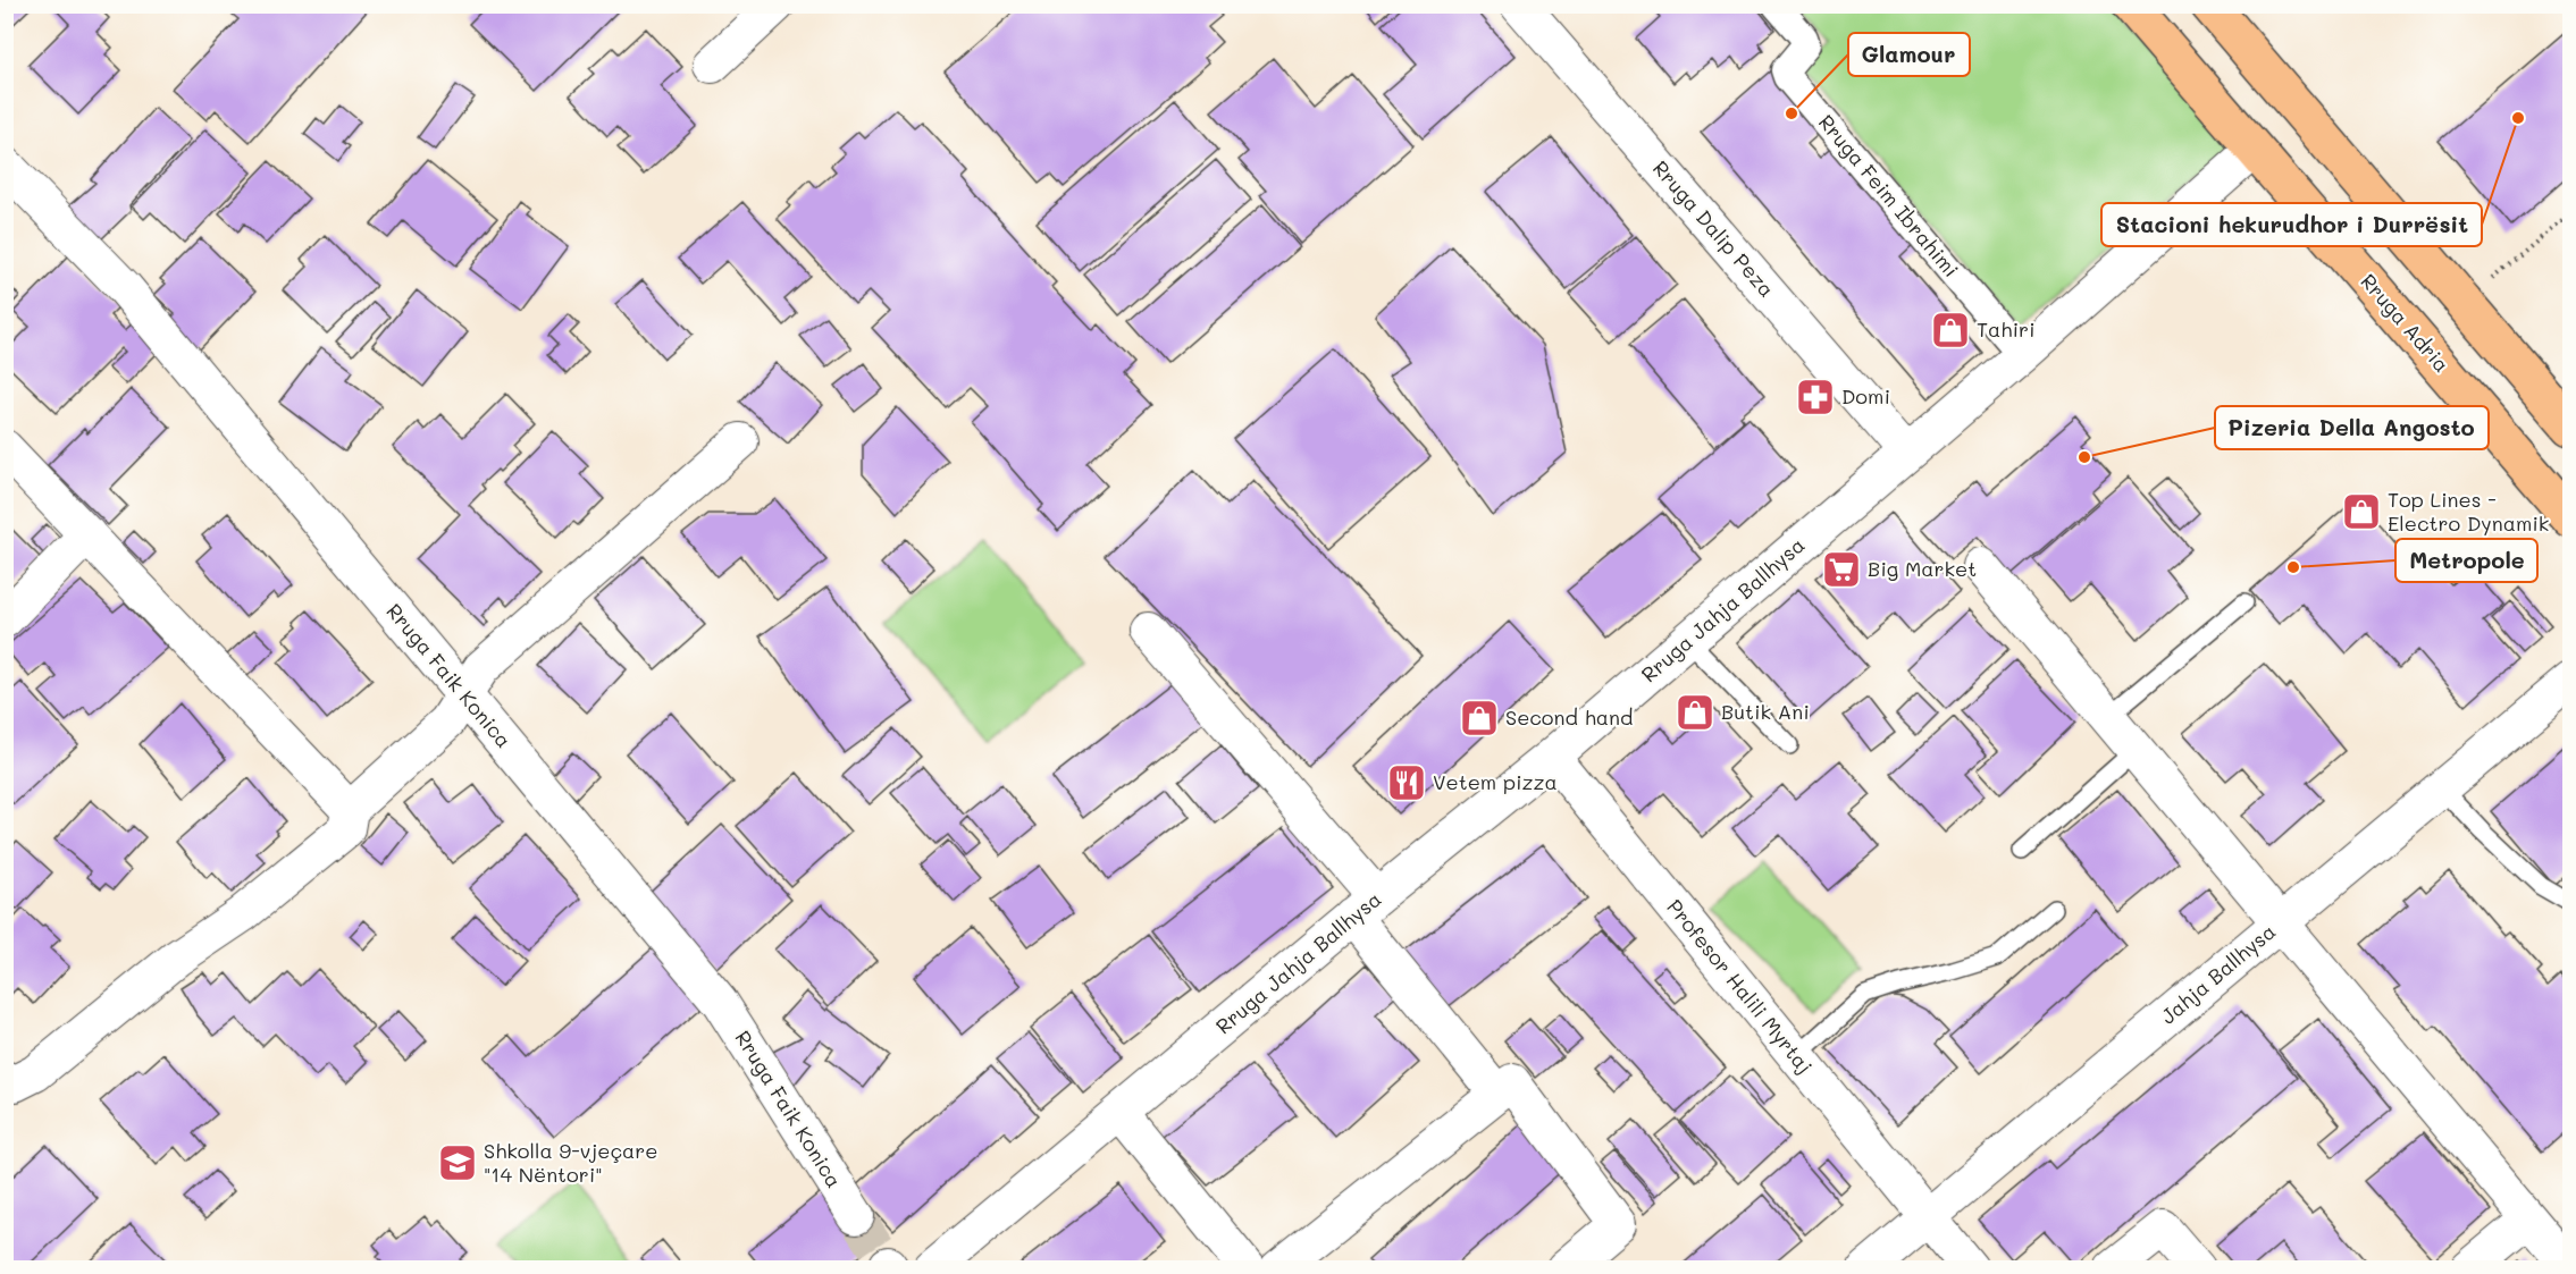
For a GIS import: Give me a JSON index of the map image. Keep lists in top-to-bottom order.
{
  "streets": {
    "main road": ["Rruga Adria"],
    "street": [
      "Rruga Feim Ibrahimi",
      "Rruga Dalip Peza",
      "Rruga Jahja Ballhysa",
      "Rruga Faik Konica",
      "Jahja Ballhysa",
      "Profesor Halili Myrtaj"
    ]
  },
  "crossings": [
    ["Rruga Feim Ibrahimi", "Rruga Jahja Ballhysa"],
    ["Rruga Dalip Peza", "Rruga Jahja Ballhysa"],
    ["Rruga Adria", "Rruga Jahja Ballhysa"],
    ["Rruga Jahja Ballhysa", "Profesor Halili Myrtaj"],
    ["Jahja Ballhysa", "Profesor Halili Myrtaj"]
  ],
  "places": {
    "other": [
      "Glamour",
      "Stacioni hekurudhor i Durrësit",
      "Pizeria Della Angosto",
      "Metropole"
    ],
    "shop": [
      "Tahiri",
      "Top Lines - Electro Dynamik",
      "Butik Ani",
      "Second hand"
    ],
    "pharmacy": ["Domi"],
    "supermarket": ["Big Market"],
    "restaurant": ["Vetem pizza"],
    "school or university": ["Shkolla 9-vjeçare \"14 Nëntori\""]
  }
}
